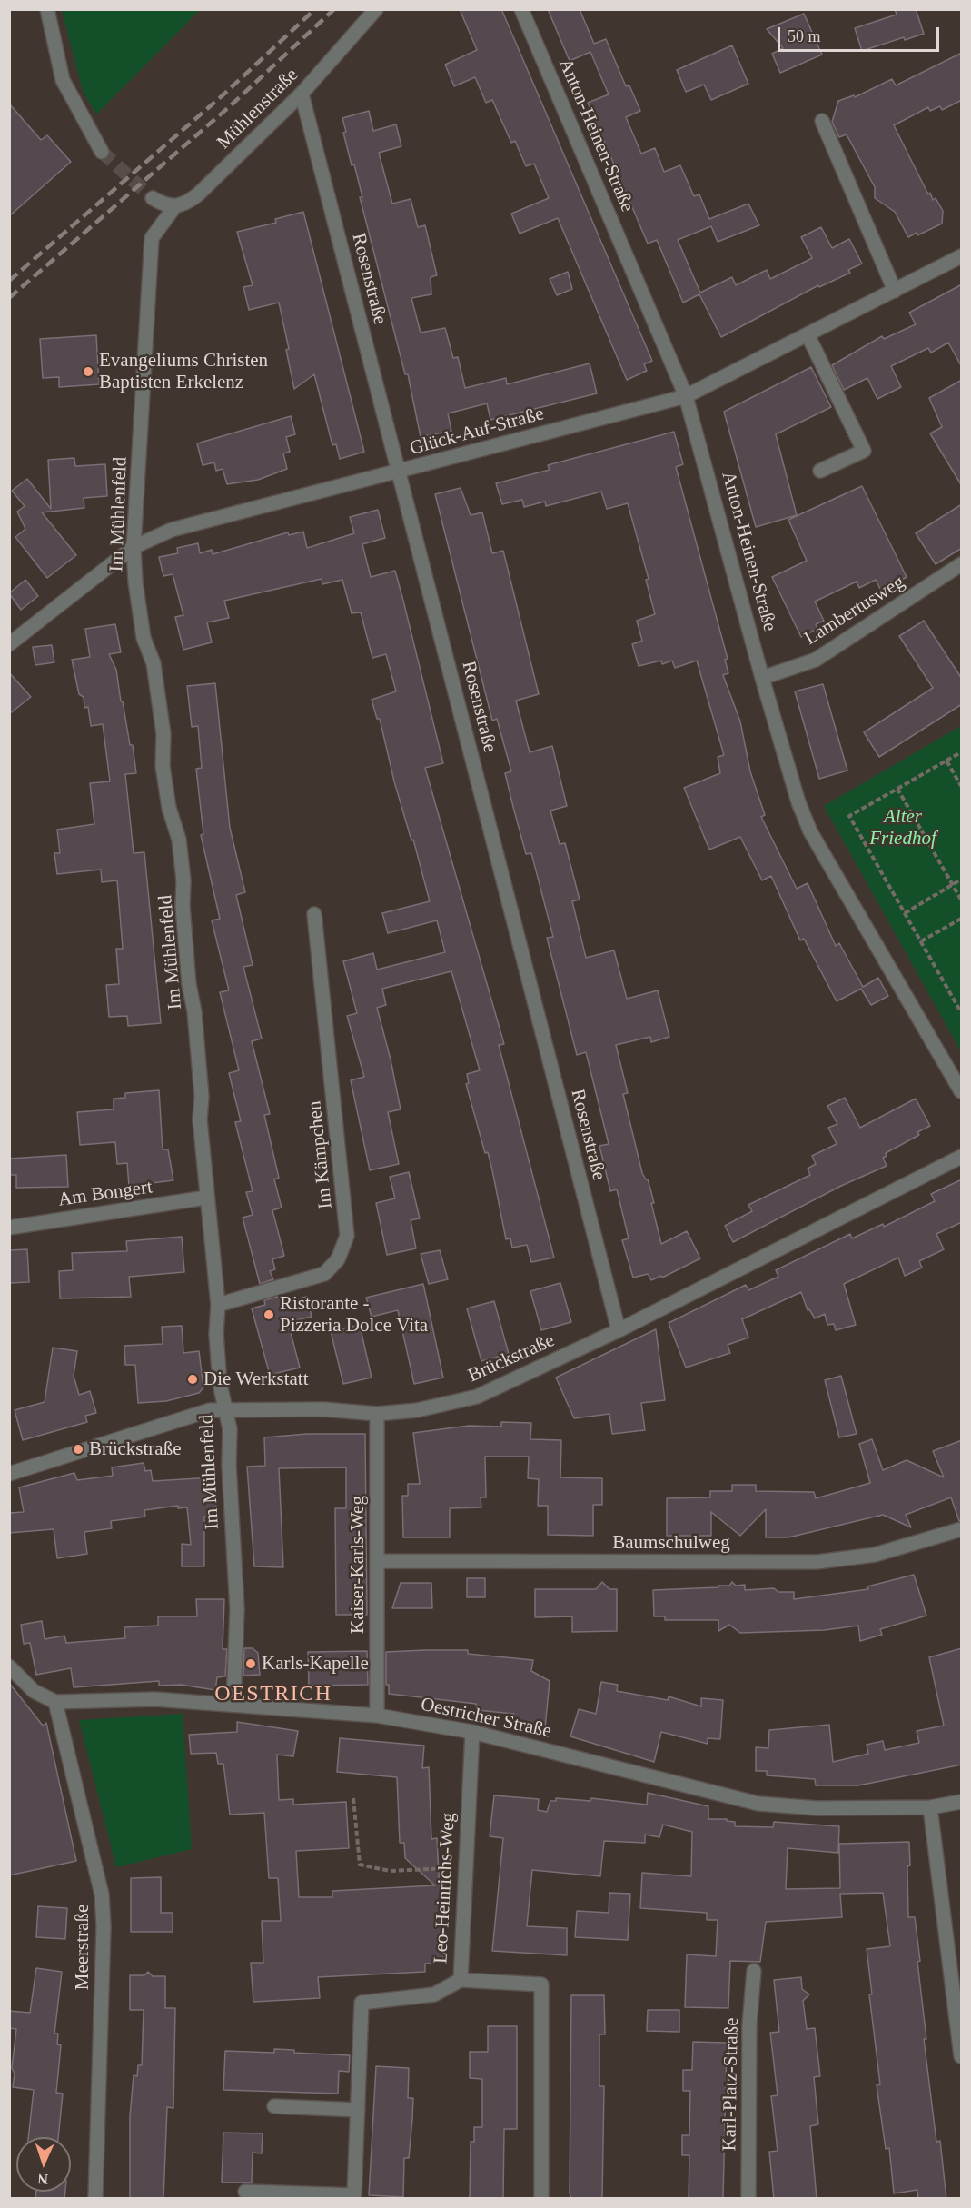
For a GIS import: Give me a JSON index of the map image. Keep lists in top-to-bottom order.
{
  "streets": {
    "street": [
      "Mühlenstraße",
      "Anton-Heinen-Straße",
      "Rosenstraße",
      "Glück-Auf-Straße",
      "Im Mühlenfeld",
      "Lambertusweg",
      "Im Kämpchen",
      "Am Bongert",
      "Brückstraße",
      "Baumschulweg",
      "Kaiser-Karls-Weg",
      "Oestricher Straße",
      "Leo-Heinrichs-Weg",
      "Meerstraße",
      "Karl-Platz-Straße"
    ]
  },
  "crossings": [
    ["Mühlenstraße", "Rosenstraße"],
    ["Mühlenstraße", "Im Mühlenfeld"],
    ["Anton-Heinen-Straße", "Glück-Auf-Straße"],
    ["Anton-Heinen-Straße", "Lambertusweg"],
    ["Rosenstraße", "Glück-Auf-Straße"],
    ["Rosenstraße", "Brückstraße"],
    ["Glück-Auf-Straße", "Im Mühlenfeld"],
    ["Im Mühlenfeld", "Im Kämpchen"],
    ["Im Mühlenfeld", "Am Bongert"],
    ["Im Mühlenfeld", "Brückstraße"],
    ["Im Mühlenfeld", "Oestricher Straße"],
    ["Brückstraße", "Kaiser-Karls-Weg"],
    ["Baumschulweg", "Kaiser-Karls-Weg"],
    ["Kaiser-Karls-Weg", "Oestricher Straße"],
    ["Oestricher Straße", "Leo-Heinrichs-Weg"],
    ["Oestricher Straße", "Meerstraße"]
  ],
  "districts": ["OESTRICH"],
  "parks": ["Alter Friedhof"],
  "places": [
    "Evangeliums Christen Baptisten Erkelenz",
    "Ristorante - Pizzeria Dolce Vita",
    "Die Werkstatt",
    "Brückstraße",
    "Karls-Kapelle"
  ],
  "scale_bar": "50 m",
  "north": "bottom"
}
